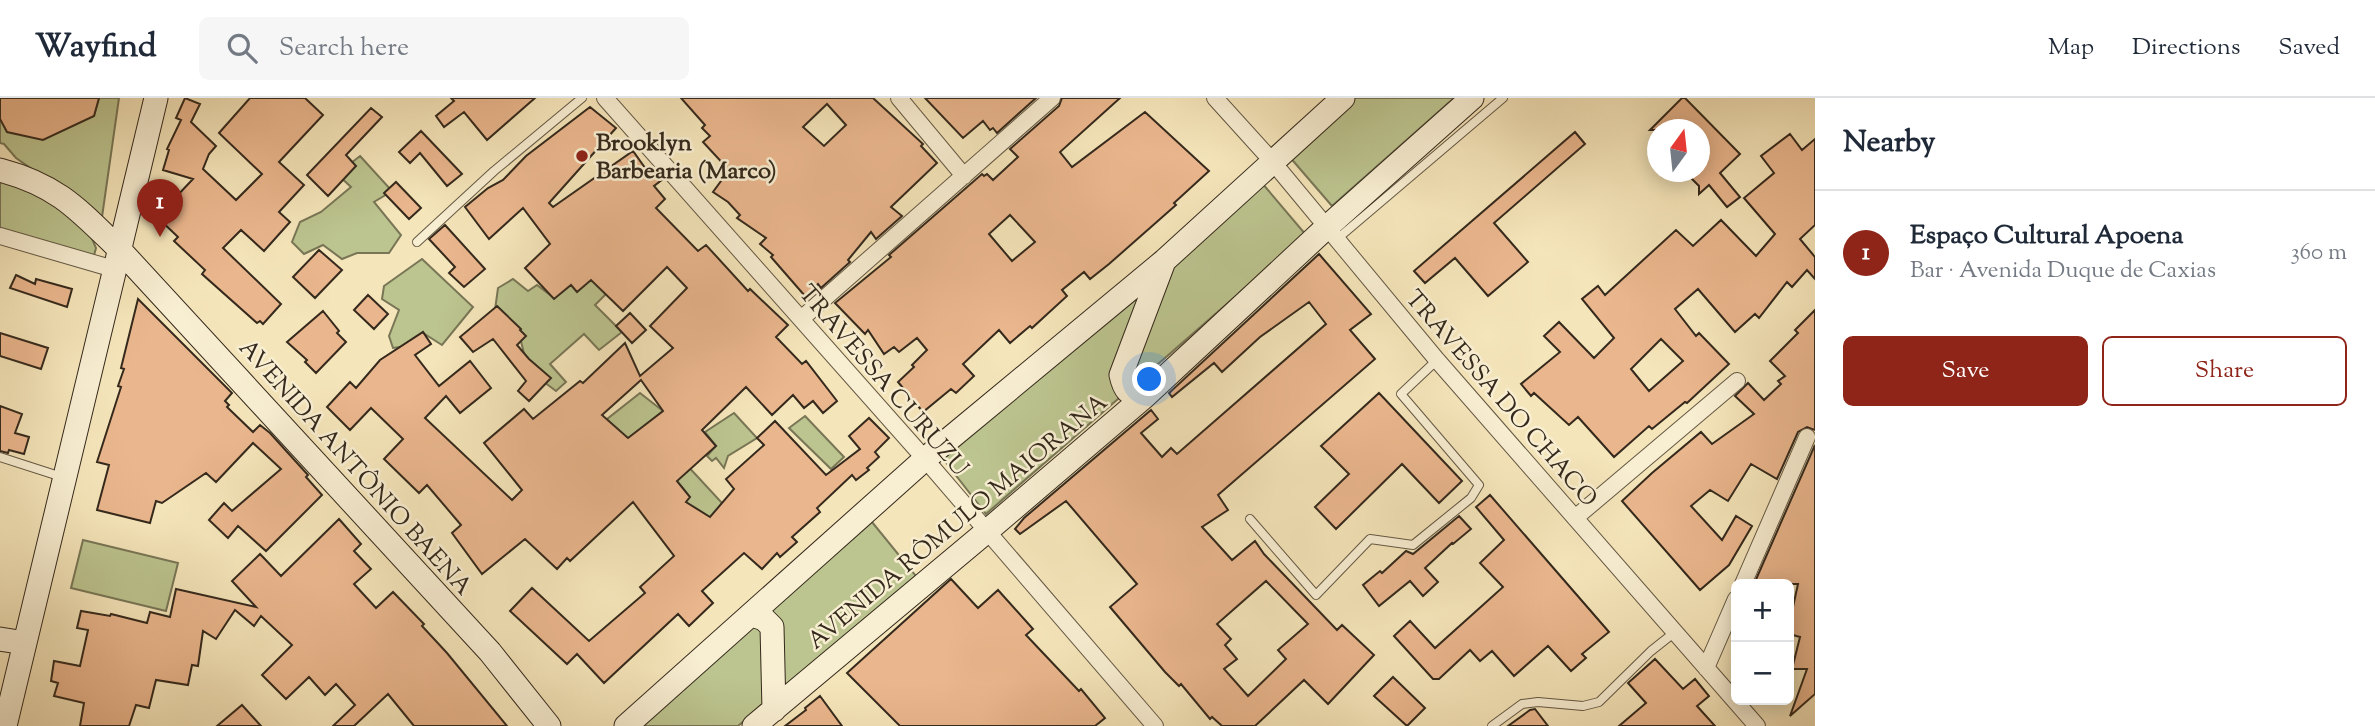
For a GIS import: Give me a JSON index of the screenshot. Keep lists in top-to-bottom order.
{
  "streets": {
    "street": [
      "TRAVESSA CURUZU",
      "TRAVESSA DO CHACO",
      "AVENIDA ANTÔNIO BAENA",
      "AVENIDA RÔMULO MAIORANA"
    ]
  },
  "crossings": [
    ["TRAVESSA CURUZU", "AVENIDA RÔMULO MAIORANA"],
    ["TRAVESSA DO CHACO", "AVENIDA RÔMULO MAIORANA"]
  ],
  "places": ["Brooklyn Barbearia (Marco)"],
  "north": "top",
  "page": {
    "header": "Wayfind",
    "search": "Search here",
    "nav": ["Map", "Directions", "Saved"],
    "heading": "Nearby",
    "pins": "1",
    "list": [
      {
        "mark": "1",
        "name": "Espaço Cultural Apoena",
        "note": "Bar · Avenida Duque de Caxias",
        "value": "360 m"
      }
    ],
    "buttons": ["Save", "Share"],
    "map_buttons": ["+", "−"]
  }
}
